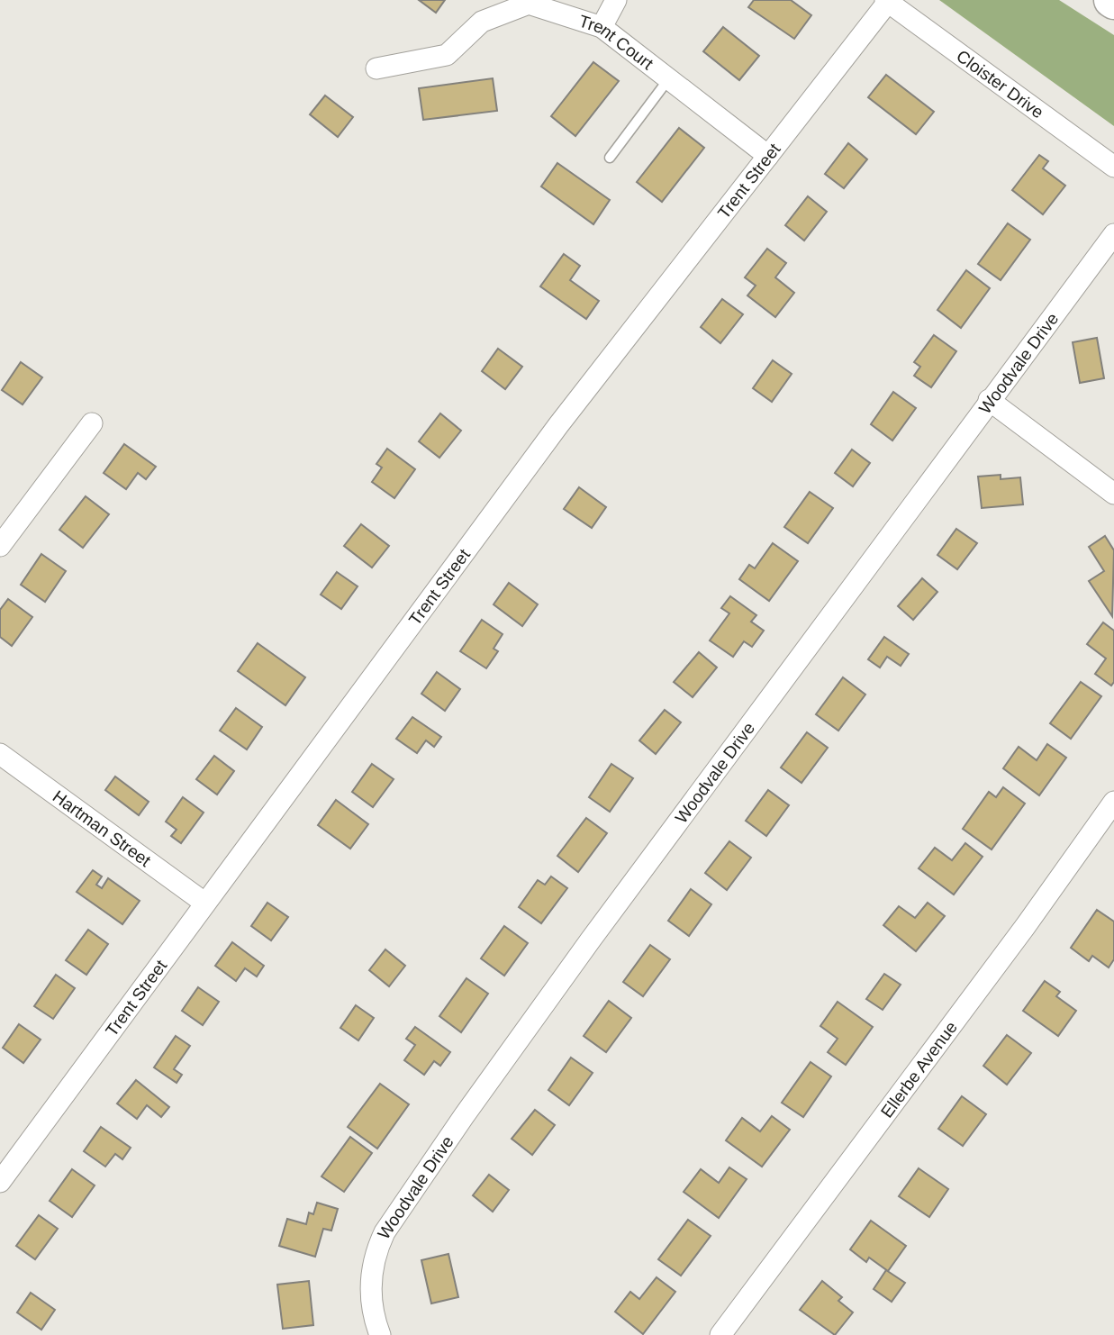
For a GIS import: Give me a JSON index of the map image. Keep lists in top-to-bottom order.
{
  "streets": {
    "street": [
      "Trent Court",
      "Cloister Drive",
      "Trent Street",
      "Woodvale Drive",
      "Hartman Street",
      "Ellerbe Avenue"
    ]
  },
  "crossings": [
    ["Trent Court", "Trent Street"],
    ["Cloister Drive", "Trent Street"],
    ["Trent Street", "Hartman Street"]
  ]
}
